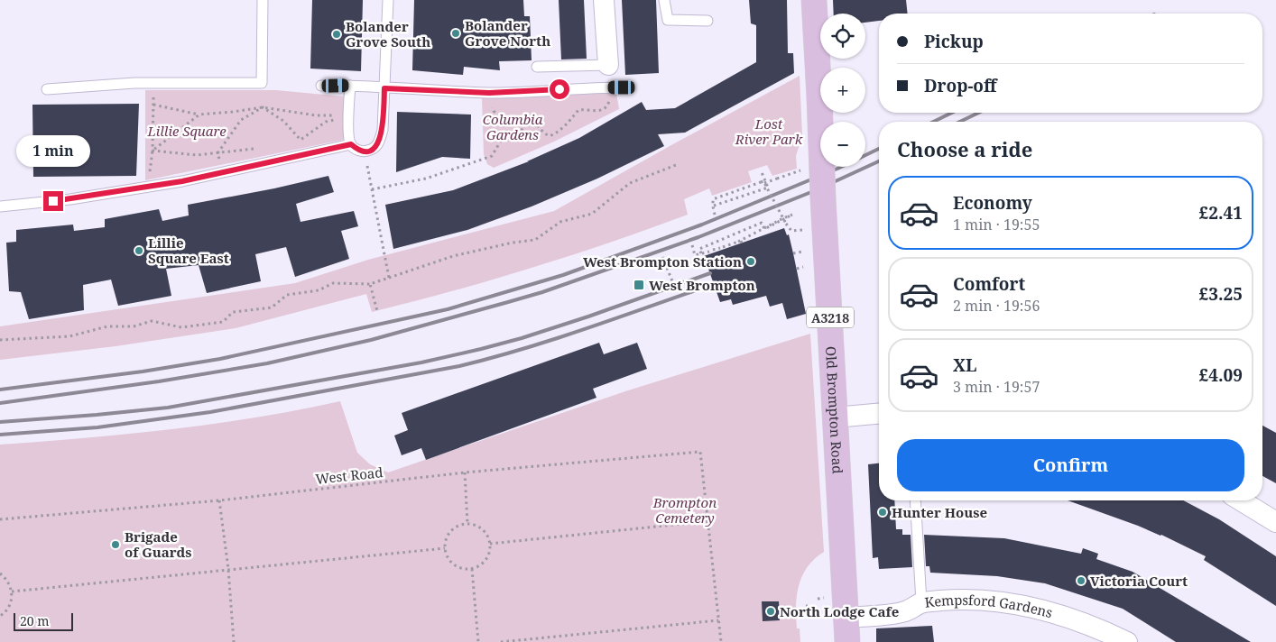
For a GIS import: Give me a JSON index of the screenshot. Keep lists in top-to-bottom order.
{
  "streets": {
    "main road": ["A3218", "Old Brompton Road"],
    "street": ["Kempsford Gardens"],
    "path": ["West Road"]
  },
  "crossings": [
    ["Old Brompton Road", "Kempsford Gardens"]
  ],
  "parks": [
    "Columbia Gardens",
    "Lost River Park",
    "Lillie Square",
    "Brompton Cemetery"
  ],
  "places": {
    "other": [
      "Bolander Grove North",
      "Bolander Grove South",
      "Lillie Square East",
      "West Brompton Station",
      "Hunter House",
      "Brigade of Guards",
      "Victoria Court",
      "North Lodge Cafe"
    ],
    "transit": ["West Brompton"]
  },
  "scale_bar": "20 m",
  "page": {
    "map_buttons": ["+", "−"],
    "banner": ["Pickup", "Drop-off"],
    "heading": "Choose a ride",
    "bubble": "1 min",
    "list": [
      {
        "name": "Economy",
        "note": "1 min · 19:55",
        "value": "£2.41"
      },
      {
        "name": "Comfort",
        "note": "2 min · 19:56",
        "value": "£3.25"
      },
      {
        "name": "XL",
        "note": "3 min · 19:57",
        "value": "£4.09"
      }
    ],
    "buttons": "Confirm",
    "scale": "20 m"
  }
}
